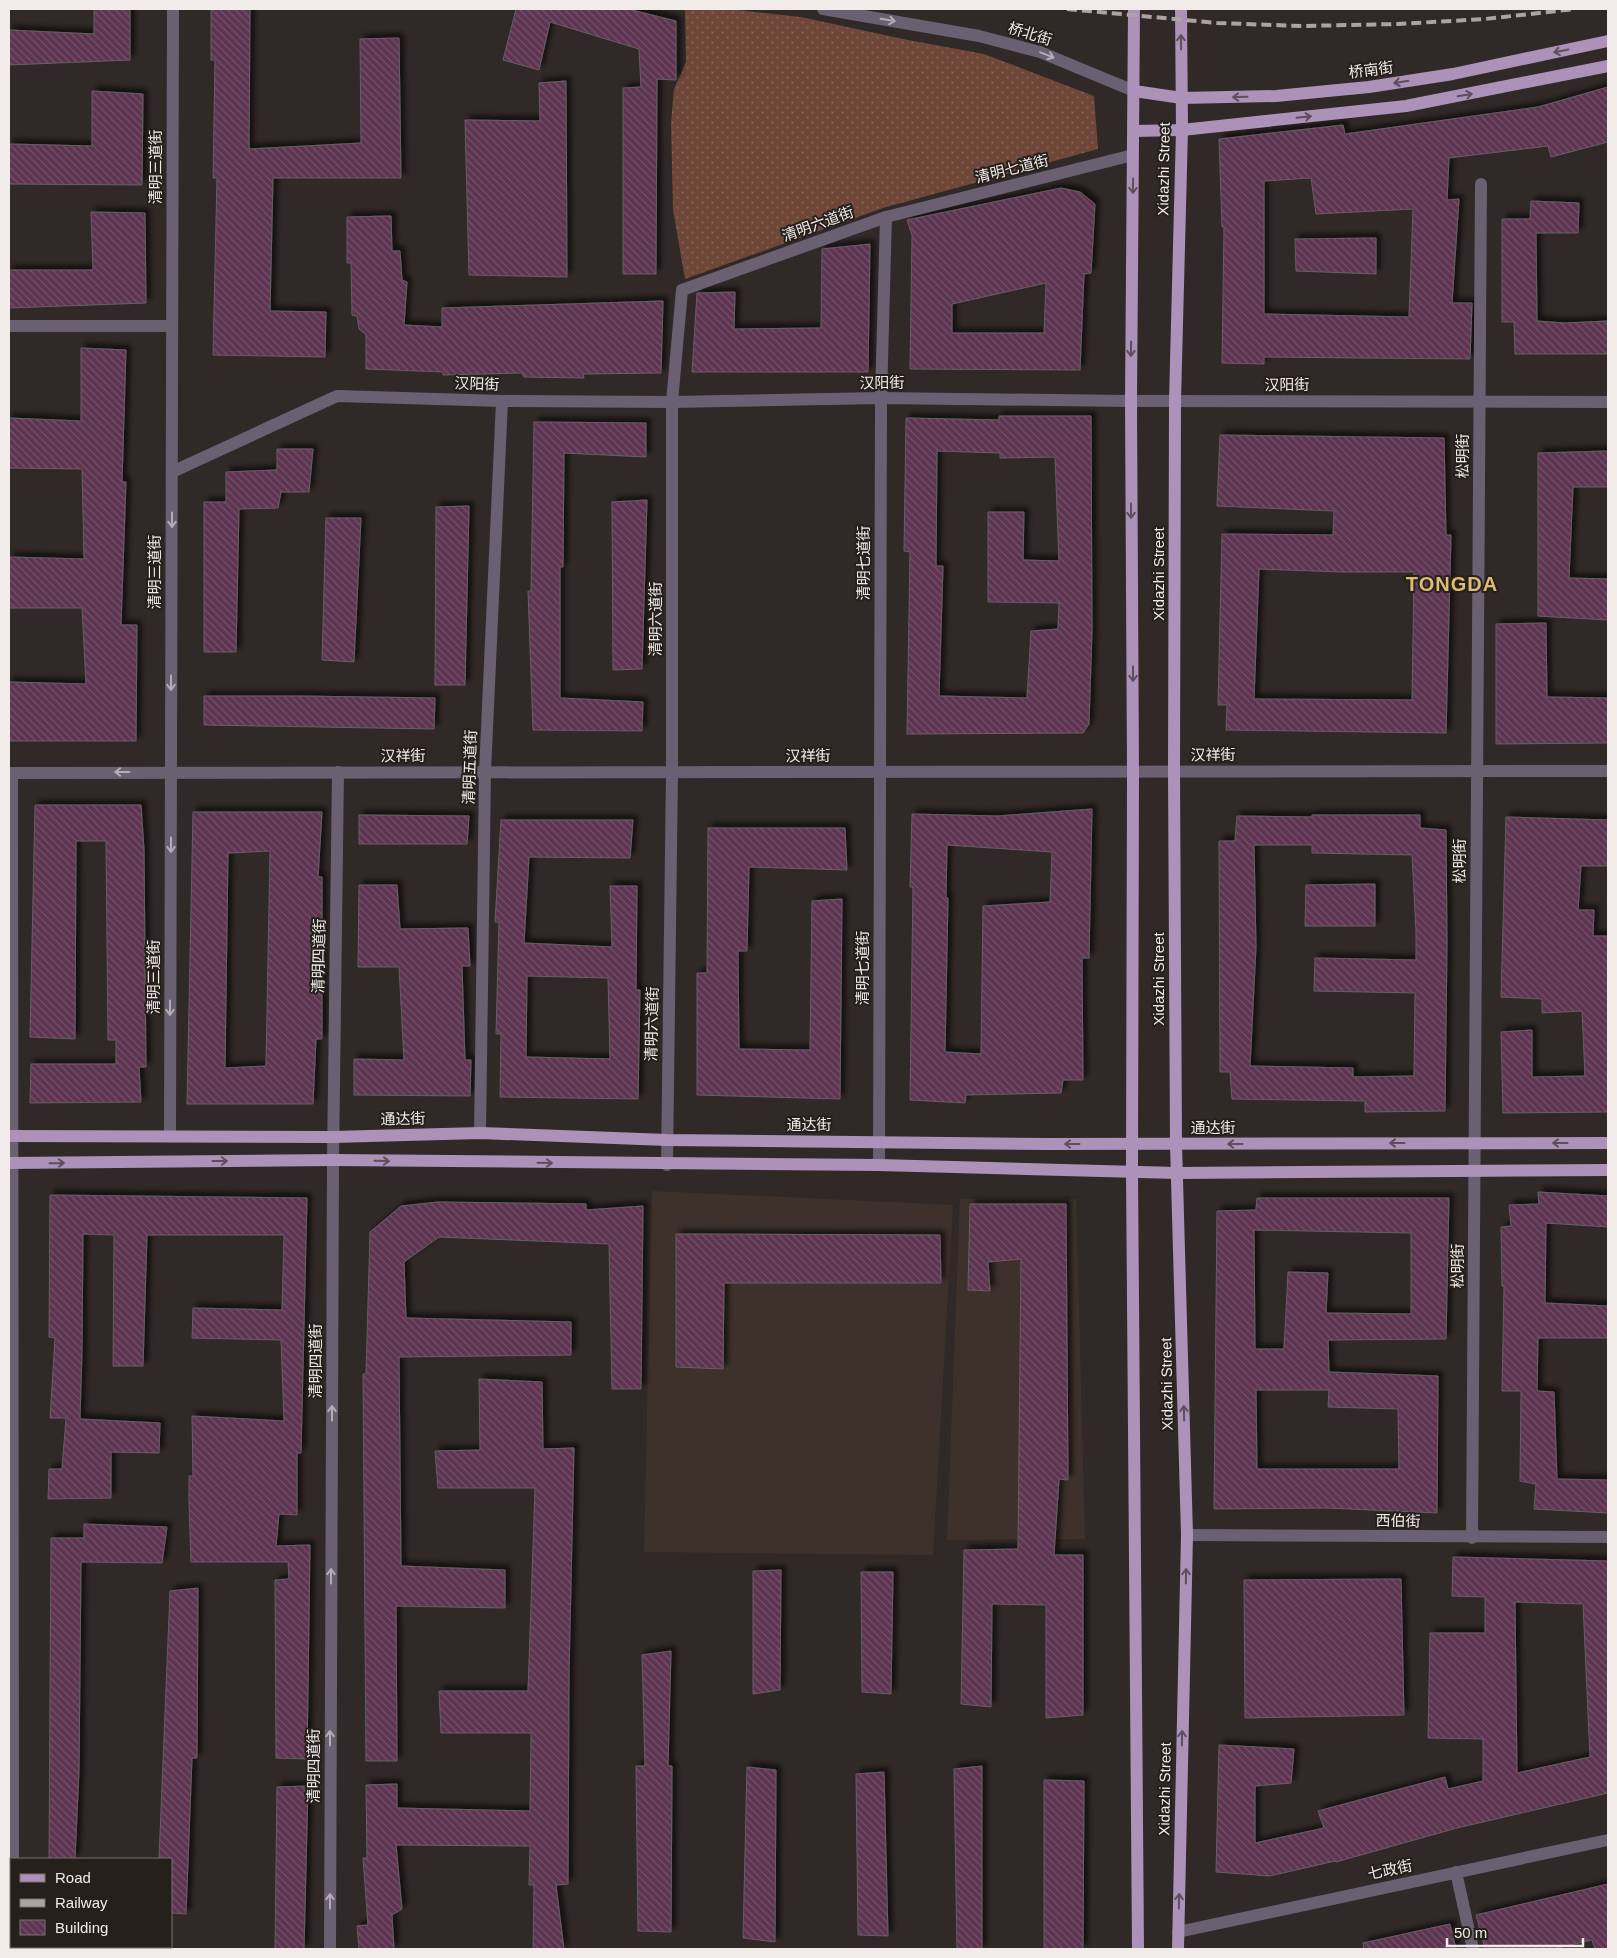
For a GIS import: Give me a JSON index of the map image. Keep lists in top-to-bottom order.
{
  "streets": {
    "main road": ["桥南街", "Xidazhi Street", "通达街"],
    "street": [
      "桥北街",
      "清明三道街",
      "清明七道街",
      "清明六道街",
      "汉阳街",
      "松明街",
      "汉祥街",
      "清明五道街",
      "清明四道街",
      "西伯街",
      "七政街"
    ]
  },
  "crossings": [
    ["桥北街", "桥南街"],
    ["桥北街", "Xidazhi Street"],
    ["桥南街", "Xidazhi Street"],
    ["清明三道街", "汉阳街"],
    ["清明三道街", "汉祥街"],
    ["清明三道街", "通达街"],
    ["清明七道街", "Xidazhi Street"],
    ["清明七道街", "清明六道街"],
    ["清明七道街", "汉阳街"],
    ["清明七道街", "汉祥街"],
    ["清明七道街", "通达街"],
    ["Xidazhi Street", "汉阳街"],
    ["Xidazhi Street", "汉祥街"],
    ["Xidazhi Street", "通达街"],
    ["Xidazhi Street", "西伯街"],
    ["Xidazhi Street", "七政街"],
    ["清明六道街", "汉阳街"],
    ["清明六道街", "汉祥街"],
    ["清明六道街", "通达街"],
    ["汉阳街", "松明街"],
    ["汉阳街", "清明五道街"],
    ["松明街", "汉祥街"],
    ["松明街", "通达街"],
    ["松明街", "西伯街"],
    ["汉祥街", "清明五道街"],
    ["汉祥街", "清明四道街"],
    ["清明五道街", "通达街"],
    ["清明四道街", "通达街"]
  ],
  "one_way": ["桥北街", "清明三道街", "清明四道街"],
  "districts": ["TONGDA"],
  "legend": ["Road", "Railway", "Building"],
  "scale_bar": "50 m"
}
